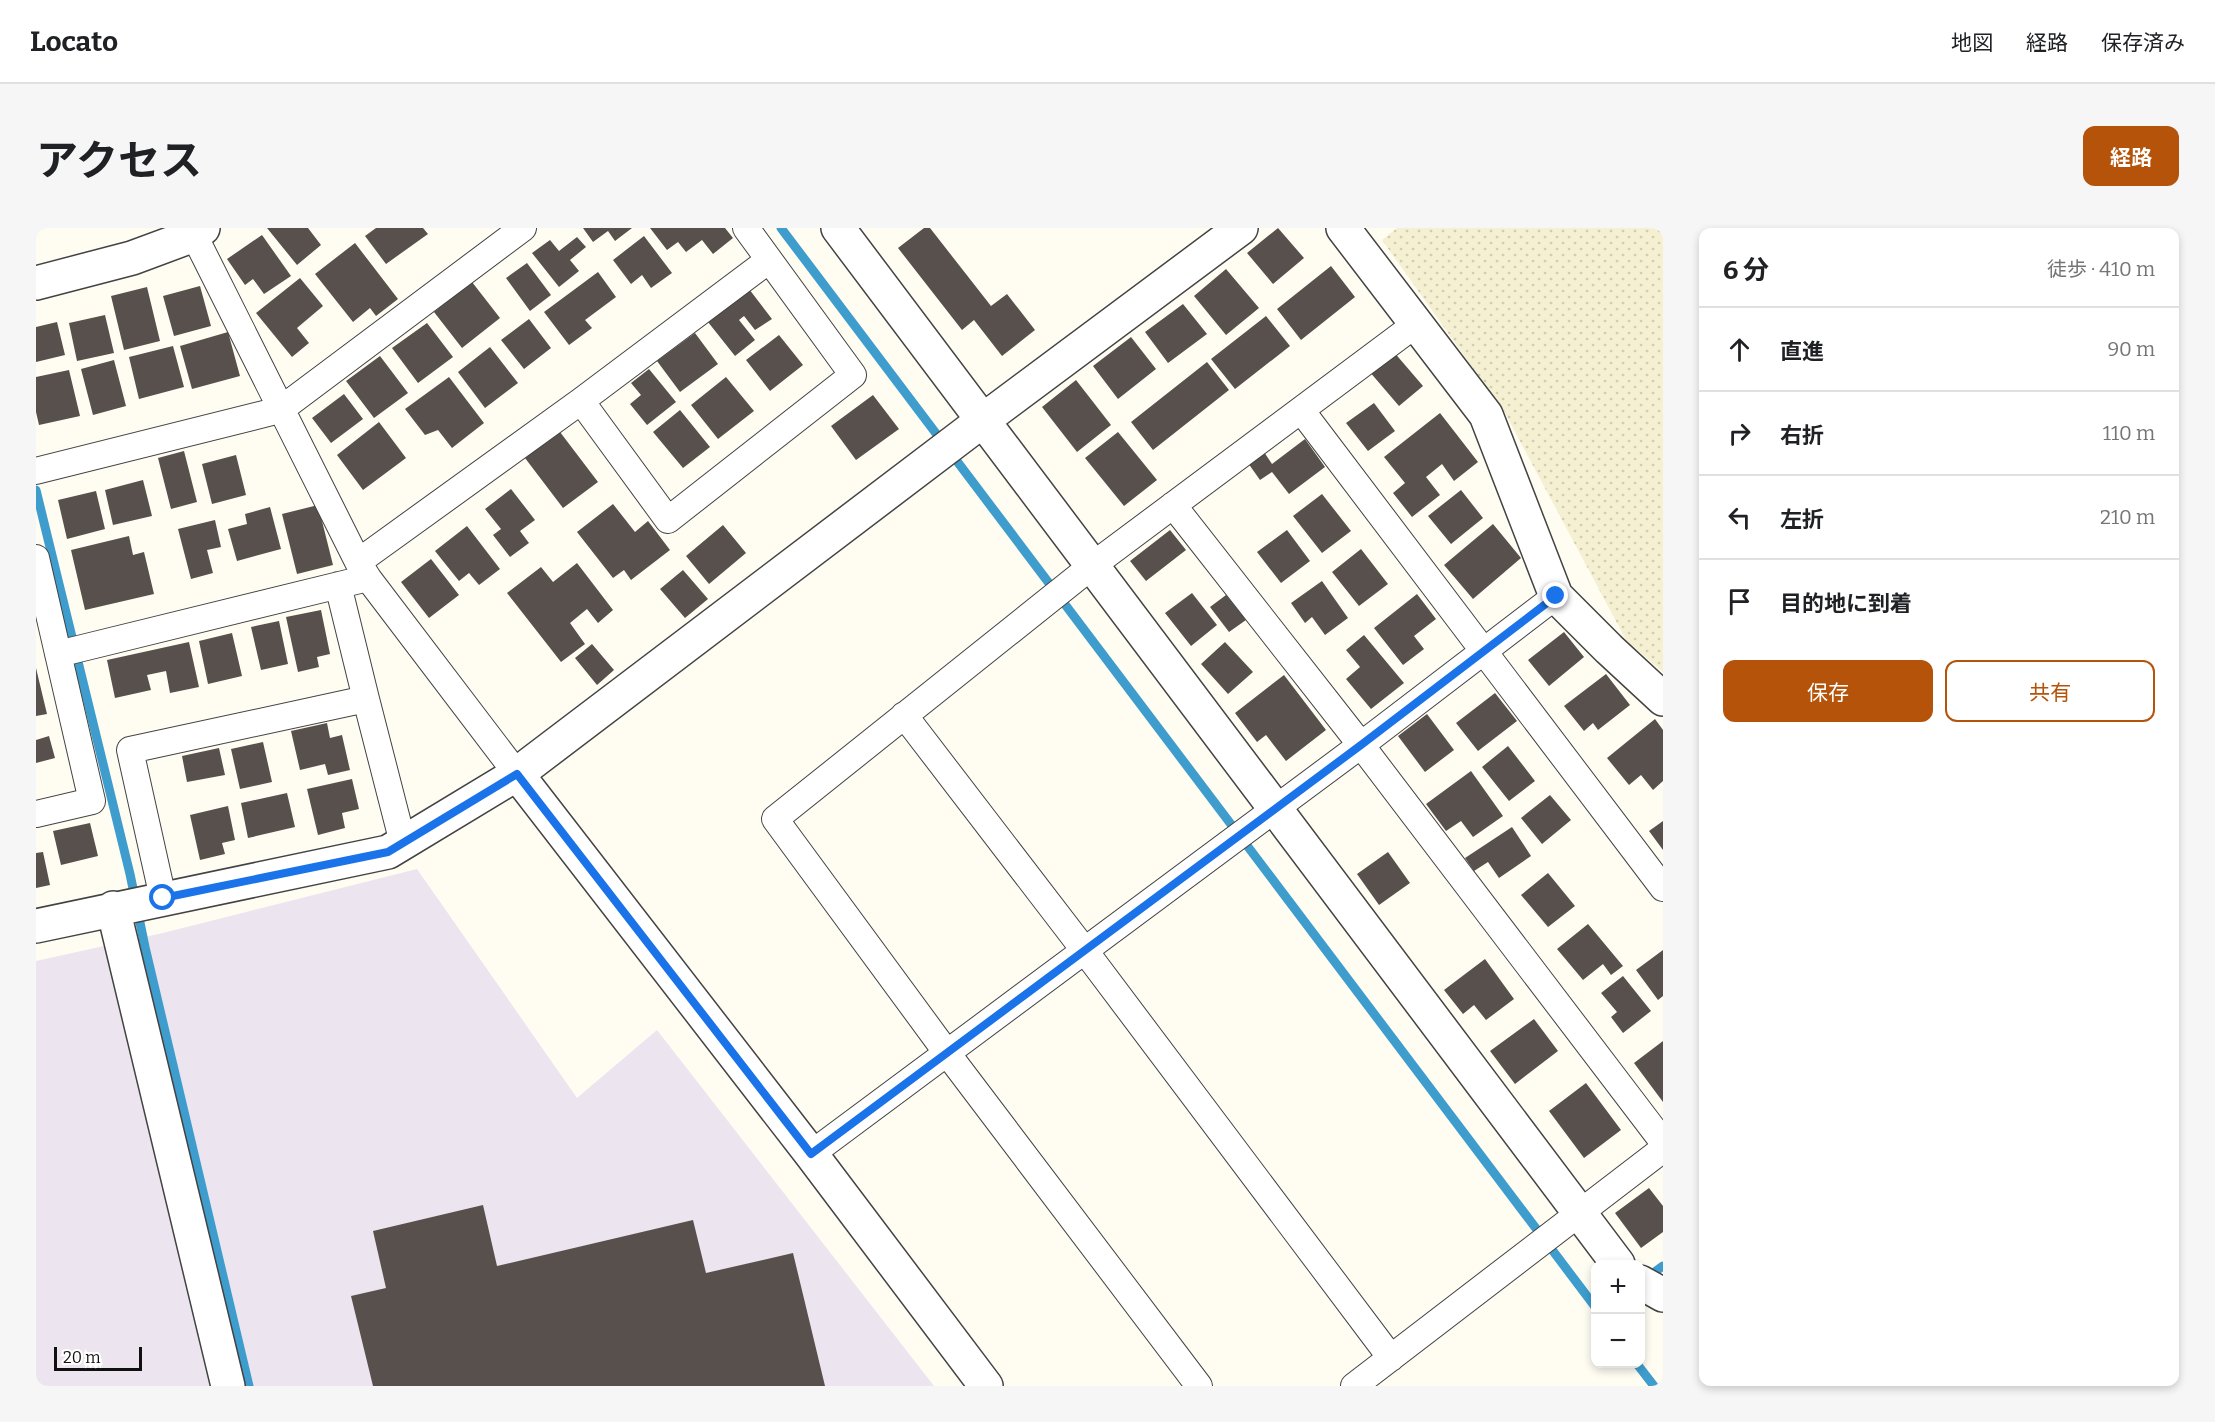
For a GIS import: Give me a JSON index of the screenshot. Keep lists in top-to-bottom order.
{
  "scale_bar": "20 m",
  "page": {
    "header": "Locato",
    "nav": ["地図", "経路", "保存済み"],
    "title": "アクセス",
    "buttons": [
      "経路",
      ["保存", "共有"]
    ],
    "heading": ["6 分", "徒歩 · 410 m"],
    "list": [
      ["直進", "90 m"],
      ["右折", "110 m"],
      ["左折", "210 m"],
      "目的地に到着"
    ],
    "map_buttons": ["+", "−"],
    "scale": "20 m"
  }
}
